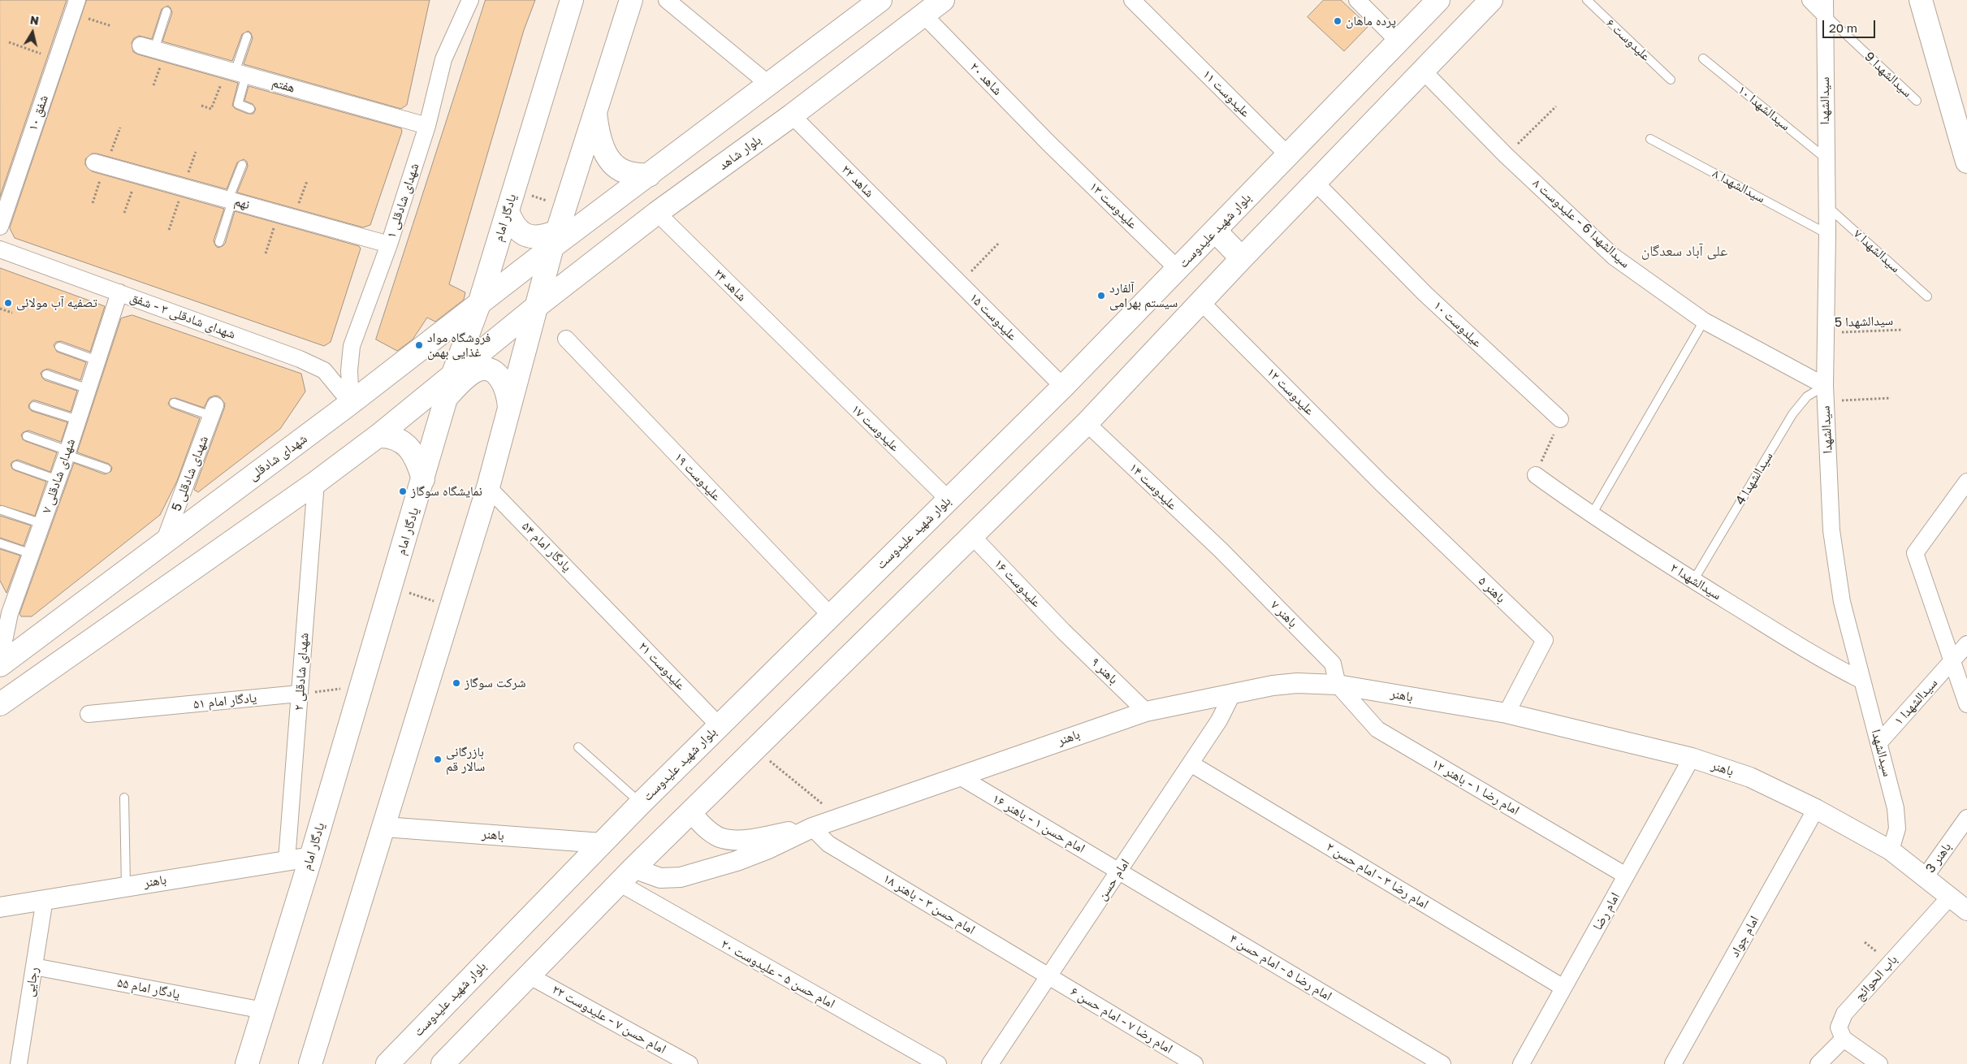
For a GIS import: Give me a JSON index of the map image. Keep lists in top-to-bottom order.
{
  "streets": {
    "main road": [
      "بلوار شاهد",
      "یادگار امام",
      "بلوار شهید علیدوست",
      "شهدای شادقلی"
    ],
    "street": [
      "شاهد ۲۰",
      "هفتم",
      "علیدوست ۱۱",
      "سیدالشهدا",
      "شفق ۱۰",
      "شاهد ۲۲",
      "شهدای شادقلی ۱",
      "نهم",
      "علیدوست ۱۳",
      "سیدالشهدا 6 - علیدوست ۸",
      "شاهد ۲۴",
      "شهدای شادقلی ۳ - شفق",
      "علیدوست ۱۵",
      "عیلدوست ۱۰",
      "علیدوست ۱۲",
      "علیدوست ۱۷",
      "شهدای شادقلی 5",
      "شهدای شادقلی ۷",
      "علیدوست ۱۹",
      "علیدوست ۱۴",
      "یادگار امام ۵۴",
      "سیدالشهدا ۲",
      "علیدوست ۱۶",
      "باهنر ۵",
      "باهنر ۷",
      "علیدوست ۲۱",
      "باهنر ۹",
      "شهدای شادقلی ۲",
      "باهنر",
      "یادگار امام ۵۱",
      "سیدالشهدا ۱",
      "امام رضا ۱ - باهنر ۱۲",
      "امام حسن ۱ - باهنر ۱۶",
      "باهنر 3",
      "امام رضا ۳ - امام حسن ۲",
      "امام حسن",
      "امام حسن ۳ - باهنر ۱۸",
      "امام رضا",
      "امام جواد",
      "امام رضا ۵ - امام حسن ۴",
      "امام حسن ۵ - علیدوست ۲۰",
      "باب الحوائج",
      "رجایی",
      "یادگار امام ۵۵",
      "امام حسن ۷ - علیدوست ۲۲",
      "امام رضا ۷ - امام حسن ۶"
    ],
    "lane": [
      "علیدوست ۶",
      "سیدالشهدا 9",
      "سیدالشهدا ۱۰",
      "سیدالشهدا ۸",
      "سیدالشهدا ۷",
      "سیدالشهدا 4"
    ],
    "path": ["سیدالشهدا 5"]
  },
  "crossings": [
    ["سیدالشهدا 9", "سیدالشهدا"],
    ["شاهد ۲۰", "بلوار شاهد"],
    ["شاهد ۲۰", "علیدوست ۱۳"],
    ["هفتم", "شهدای شادقلی ۱"],
    ["علیدوست ۱۱", "بلوار شهید علیدوست"],
    ["سیدالشهدا", "سیدالشهدا ۱۰"],
    ["سیدالشهدا", "سیدالشهدا ۸"],
    ["سیدالشهدا", "سیدالشهدا 6 - علیدوست ۸"],
    ["سیدالشهدا", "سیدالشهدا ۷"],
    ["سیدالشهدا", "سیدالشهدا 5"],
    ["سیدالشهدا", "سیدالشهدا 4"],
    ["سیدالشهدا", "سیدالشهدا ۲"],
    ["سیدالشهدا", "باهنر"],
    ["سیدالشهدا", "سیدالشهدا ۱"],
    ["بلوار شاهد", "شاهد ۲۲"],
    ["بلوار شاهد", "شاهد ۲۴"],
    ["شاهد ۲۲", "علیدوست ۱۵"],
    ["شهدای شادقلی ۱", "نهم"],
    ["شهدای شادقلی ۱", "شهدای شادقلی ۳ - شفق"],
    ["شهدای شادقلی ۱", "شهدای شادقلی"],
    ["علیدوست ۱۳", "بلوار شهید علیدوست"],
    ["یادگار امام", "شهدای شادقلی"],
    ["یادگار امام", "باهنر"],
    ["یادگار امام", "یادگار امام ۵۵"],
    ["سیدالشهدا 6 - علیدوست ۸", "سیدالشهدا 4"],
    ["بلوار شهید علیدوست", "علیدوست ۱۵"],
    ["بلوار شهید علیدوست", "علیدوست ۱۷"],
    ["بلوار شهید علیدوست", "علیدوست ۱۹"],
    ["بلوار شهید علیدوست", "علیدوست ۲۱"],
    ["بلوار شهید علیدوست", "باهنر"],
    ["شاهد ۲۴", "علیدوست ۱۷"],
    ["شهدای شادقلی ۳ - شفق", "شهدای شادقلی"],
    ["شهدای شادقلی ۳ - شفق", "شهدای شادقلی ۷"],
    ["علیدوست ۱۲", "باهنر ۵"],
    ["شهدای شادقلی", "شهدای شادقلی 5"],
    ["سیدالشهدا 4", "سیدالشهدا ۲"],
    ["علیدوست ۱۴", "باهنر ۷"],
    ["یادگار امام ۵۴", "علیدوست ۲۱"],
    ["علیدوست ۱۶", "باهنر ۹"],
    ["باهنر ۵", "باهنر"],
    ["باهنر ۷", "باهنر"],
    ["باهنر ۷", "امام رضا ۱ - باهنر ۱۲"],
    ["باهنر ۹", "باهنر"],
    ["شهدای شادقلی ۲", "باهنر"],
    ["شهدای شادقلی ۲", "یادگار امام ۵۱"],
    ["باهنر", "امام رضا ۱ - باهنر ۱۲"],
    ["باهنر", "امام حسن ۱ - باهنر ۱۶"],
    ["باهنر", "باهنر 3"],
    ["باهنر", "امام حسن"],
    ["باهنر", "امام حسن ۳ - باهنر ۱۸"],
    ["باهنر", "امام رضا"],
    ["باهنر", "امام جواد"],
    ["باهنر", "امام حسن ۵ - علیدوست ۲۰"],
    ["باهنر", "باب الحوائج"],
    ["باهنر", "رجایی"],
    ["امام رضا ۱ - باهنر ۱۲", "امام رضا"],
    ["امام حسن ۱ - باهنر ۱۶", "امام حسن"],
    ["امام حسن ۱ - باهنر ۱۶", "امام رضا ۵ - امام حسن ۴"],
    ["امام رضا ۳ - امام حسن ۲", "امام حسن"],
    ["امام رضا ۳ - امام حسن ۲", "امام رضا"],
    ["امام حسن", "امام حسن ۳ - باهنر ۱۸"],
    ["امام حسن", "امام رضا ۵ - امام حسن ۴"],
    ["امام حسن", "امام رضا ۷ - امام حسن ۶"],
    ["امام حسن ۳ - باهنر ۱۸", "امام رضا ۷ - امام حسن ۶"],
    ["رجایی", "یادگار امام ۵۵"]
  ],
  "districts": ["علی آباد سعدگان"],
  "places": [
    "پرده ماهان",
    "آلفارد سیستم بهرامی",
    "تصفیه آب مولائی",
    "فروشگاه مواد غذایی بهمن",
    "نمایشگاه سوگاز",
    "شرکت سوگاز",
    "بازرگانی سالار قم"
  ],
  "scale_bar": "20 m",
  "north": "top"
}
